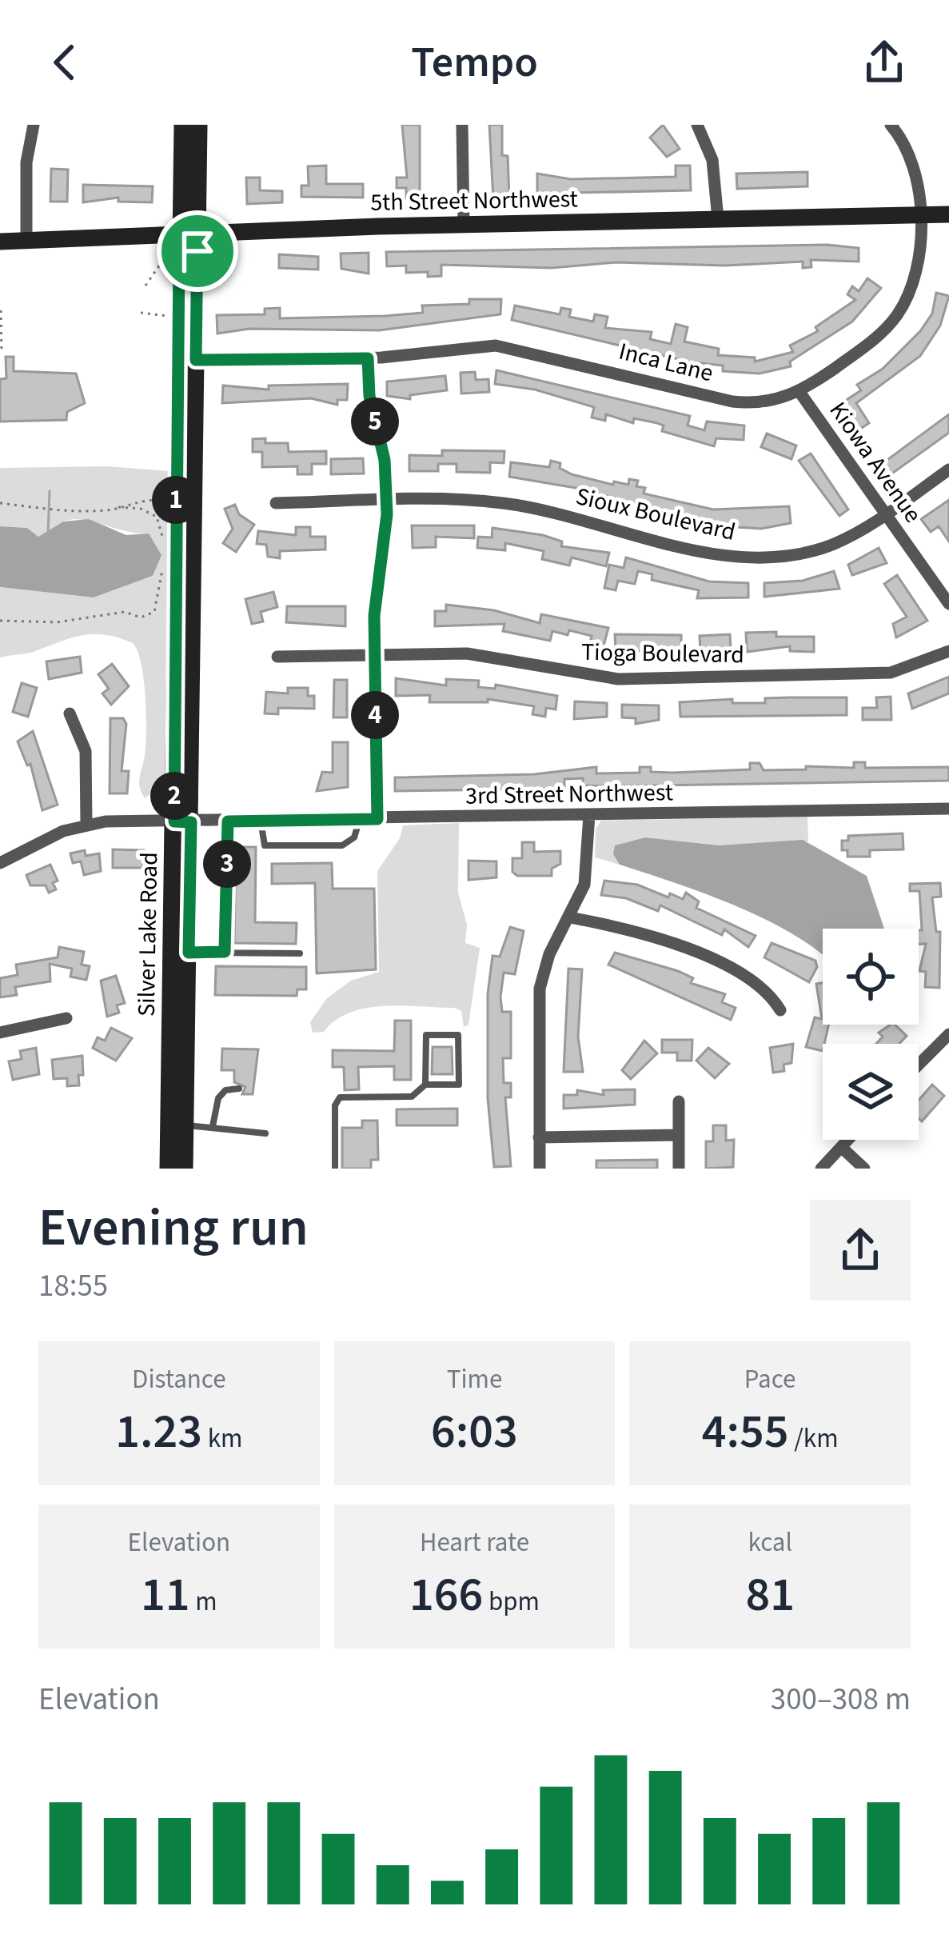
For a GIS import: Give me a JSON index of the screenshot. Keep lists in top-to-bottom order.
{
  "streets": {
    "main road": ["5th Street Northwest", "Silver Lake Road"],
    "street": [
      "Inca Lane",
      "Kiowa Avenue",
      "Sioux Boulevard",
      "Tioga Boulevard",
      "3rd Street Northwest"
    ]
  },
  "crossings": [
    ["5th Street Northwest", "Inca Lane"],
    ["5th Street Northwest", "Silver Lake Road"],
    ["Inca Lane", "Kiowa Avenue"],
    ["Kiowa Avenue", "Sioux Boulevard"],
    ["3rd Street Northwest", "Silver Lake Road"]
  ],
  "page": {
    "header": "Tempo",
    "pins": [
      "5",
      "1",
      "4",
      "2",
      "3"
    ],
    "heading": ["Evening run", "18:55"],
    "stats": [
      ["Distance", "1.23 km"],
      ["Time", "6:03"],
      ["Pace", "4:55 /km"],
      ["Elevation", "11 m"],
      ["Heart rate", "166 bpm"],
      ["kcal", "81"]
    ],
    "chart": ["Elevation", "300–308 m"]
  }
}
